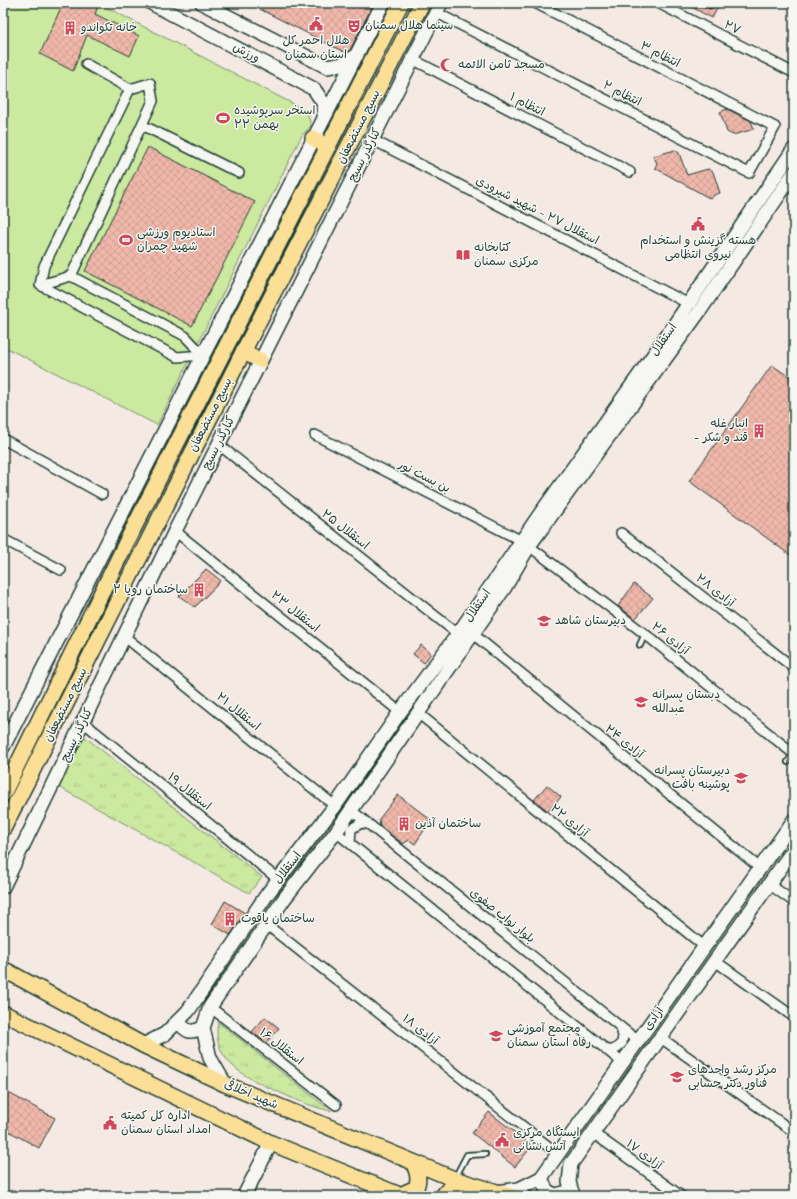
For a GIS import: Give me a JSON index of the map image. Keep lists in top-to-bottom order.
{
  "streets": {
    "main road": ["بسیج مستضعفان", "شهید اخلاقی"],
    "street": [
      "۲۷",
      "ورزش",
      "انتظام ۳",
      "انتظام ۲",
      "انتظام ۱",
      "کنارگذر بسیج",
      "استقلال ۲۷ - شهید شیرودی",
      "استقلال",
      "بن بست نور",
      "استقلال ۲۵",
      "آزادی ۲۸",
      "استقلال ۲۳",
      "آزادی ۲۶",
      "استقلال ۲۱",
      "آزادی ۲۴",
      "استقلال ۱۹",
      "آزادی ۲۲",
      "بلوار نواب صفوی",
      "آزادی",
      "آزادی ۱۸",
      "استقلال ۱۶",
      "آزادی ۱۷"
    ]
  },
  "crossings": [
    ["انتظام ۳", "انتظام ۲"],
    ["انتظام ۲", "کنارگذر بسیج"],
    ["انتظام ۱", "کنارگذر بسیج"],
    ["کنارگذر بسیج", "استقلال ۲۷ - شهید شیرودی"],
    ["کنارگذر بسیج", "استقلال ۲۵"],
    ["کنارگذر بسیج", "استقلال ۲۳"],
    ["کنارگذر بسیج", "استقلال ۲۱"],
    ["کنارگذر بسیج", "استقلال ۱۹"],
    ["استقلال ۲۷ - شهید شیرودی", "استقلال"],
    ["استقلال", "بن بست نور"],
    ["استقلال", "استقلال ۲۵"],
    ["استقلال", "استقلال ۲۳"],
    ["استقلال", "آزادی ۲۶"],
    ["استقلال", "استقلال ۲۱"],
    ["استقلال", "آزادی ۲۴"],
    ["استقلال", "استقلال ۱۹"],
    ["استقلال", "آزادی ۲۲"],
    ["استقلال", "بلوار نواب صفوی"],
    ["استقلال", "آزادی ۱۸"],
    ["استقلال", "استقلال ۱۶"],
    ["استقلال", "شهید اخلاقی"],
    ["بن بست نور", "آزادی ۲۶"],
    ["آزادی ۲۴", "آزادی"],
    ["آزادی ۲۲", "آزادی"],
    ["بلوار نواب صفوی", "آزادی"],
    ["آزادی", "آزادی ۱۸"],
    ["آزادی", "شهید اخلاقی"],
    ["آزادی", "آزادی ۱۷"]
  ],
  "places": {
    "public building": [
      "هلال احمر کل استان سمنان",
      "هسته گزینش و استخدام نیروی انتظامی",
      "اداره کل کمیته امداد استان سمنان",
      "ایستگاه مرکزی آتش نشانی"
    ],
    "theatre": ["سینما هلال سمنان"],
    "building": [
      "خانه تکواندو",
      "انبار غله - قند و شکر",
      "ساختمان رویا ۲",
      "ساختمان آذین",
      "ساختمان یاقوت"
    ],
    "mosque": ["مسجد ثامن الائمه"],
    "sports": ["استخر سرپوشیده ۲۲ بهمن", "استادیوم ورزشی شهید چمران"],
    "library": ["کتابخانه مرکزی سمنان"],
    "school or university": [
      "دبیرستان شاهد",
      "دبستان پسرانه عبدالله",
      "دبیرستان پسرانه پوشینه بافت",
      "مجتمع آموزشی رفاه استان سمنان",
      "مرکز رشد واحدهای فناور دکتر حسابی"
    ]
  }
}
